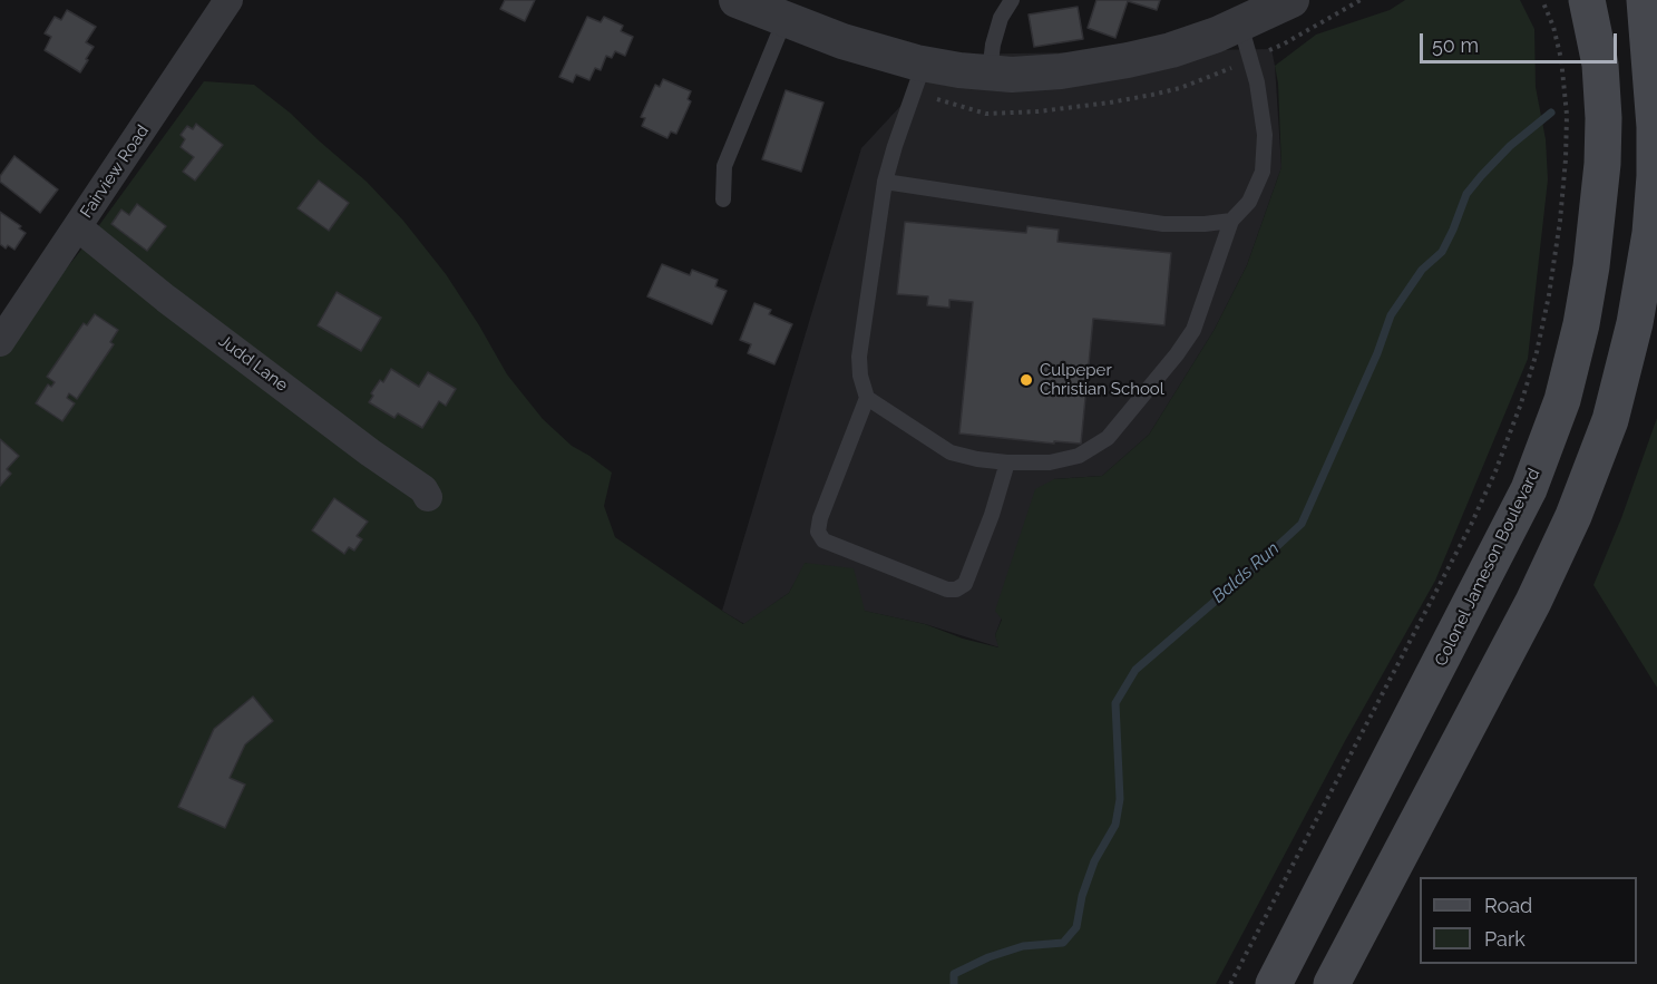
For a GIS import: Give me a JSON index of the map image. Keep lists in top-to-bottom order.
{
  "streets": {
    "main road": ["Colonel Jameson Boulevard"],
    "street": ["Fairview Road", "Judd Lane"]
  },
  "crossings": [
    ["Fairview Road", "Judd Lane"]
  ],
  "water": ["Balds Run"],
  "places": ["Culpeper Christian School"],
  "legend": ["Road", "Park"],
  "scale_bar": "50 m"
}
